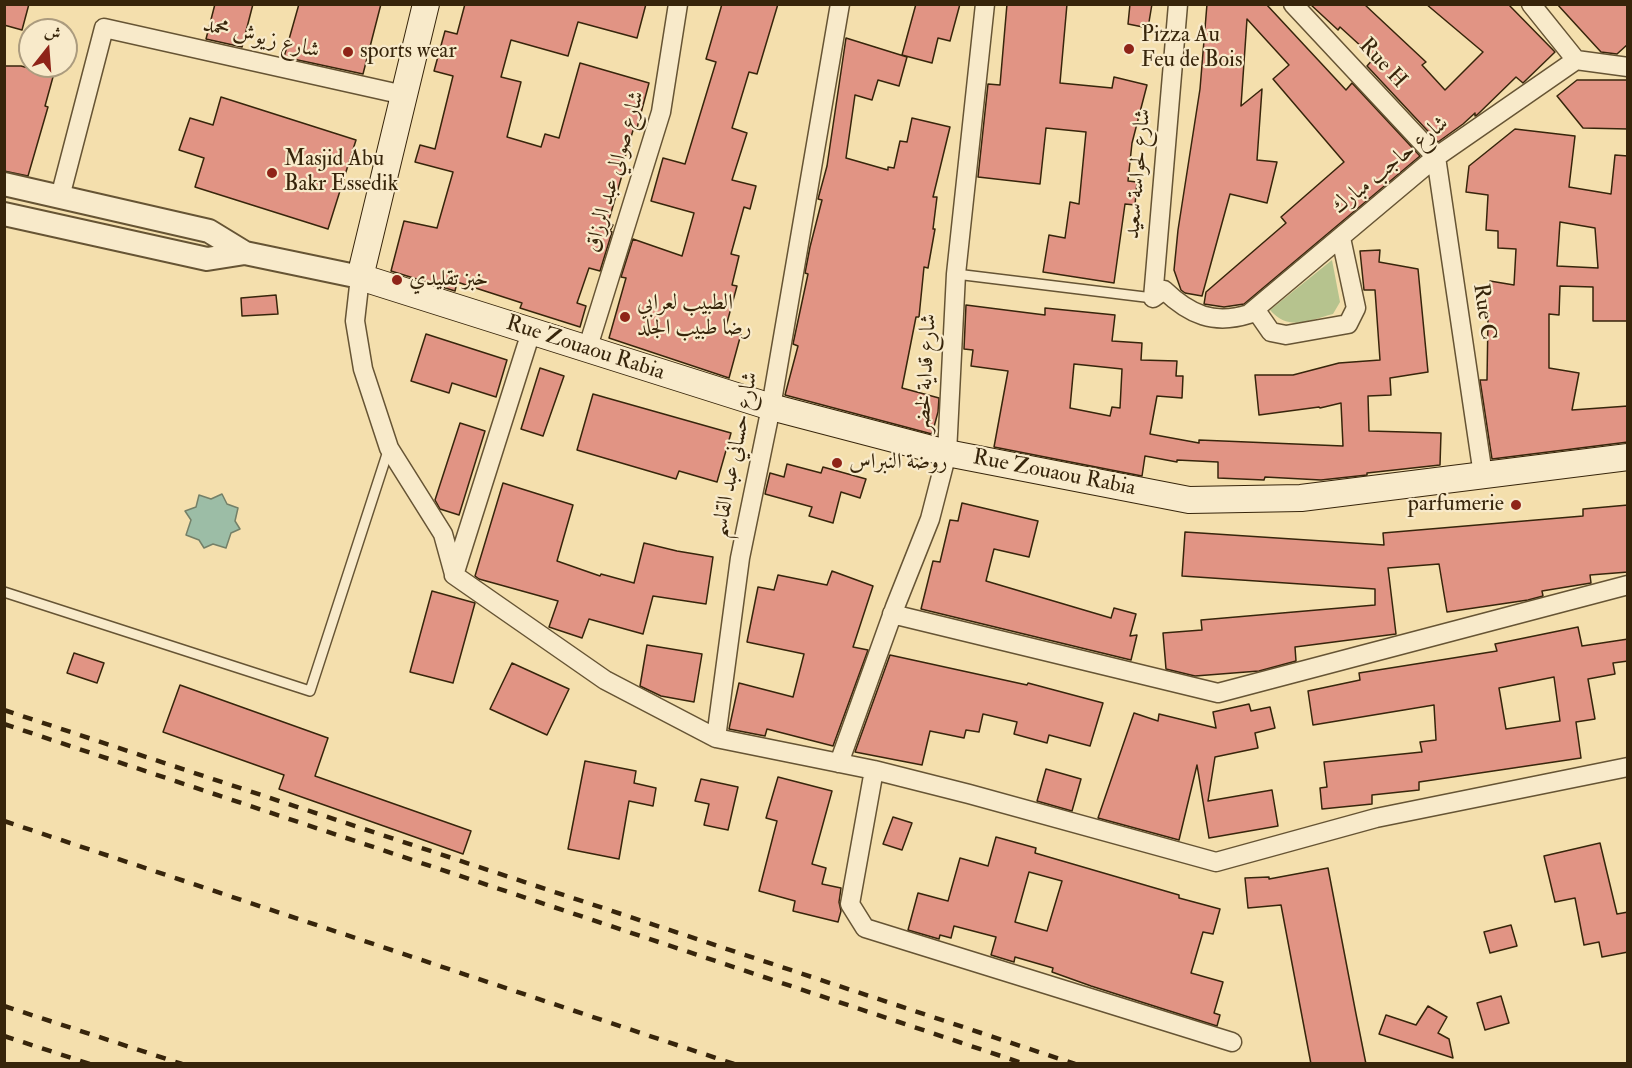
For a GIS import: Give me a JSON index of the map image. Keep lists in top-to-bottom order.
{
  "streets": {
    "main road": ["Rue Zouaou Rabia"],
    "street": [
      "شارع زيوش محمد",
      "Rue H",
      "شارع حاجب مبارك",
      "شارع صوالي عبد الرزاق",
      "شارع لحواسة سعيد",
      "Rue C",
      "شارع قداية لخضر",
      "شارع حساني عبد القاسم"
    ]
  },
  "crossings": [
    ["Rue H", "شارع حاجب مبارك"],
    ["Rue H", "Rue C"],
    ["شارع حاجب مبارك", "شارع لحواسة سعيد"],
    ["شارع حاجب مبارك", "Rue C"],
    ["شارع صوالي عبد الرزاق", "Rue Zouaou Rabia"],
    ["Rue C", "Rue Zouaou Rabia"],
    ["Rue Zouaou Rabia", "شارع قداية لخضر"],
    ["Rue Zouaou Rabia", "شارع حساني عبد القاسم"]
  ],
  "places": [
    "Pizza Au Feu de Bois",
    "sports wear",
    "Masjid Abu Bakr Essedik",
    "خبز تقليدي",
    "الطبيب لعرابي رضا طبيب الجلد",
    "روضة النبراس",
    "parfumerie"
  ],
  "north": "top"
}
